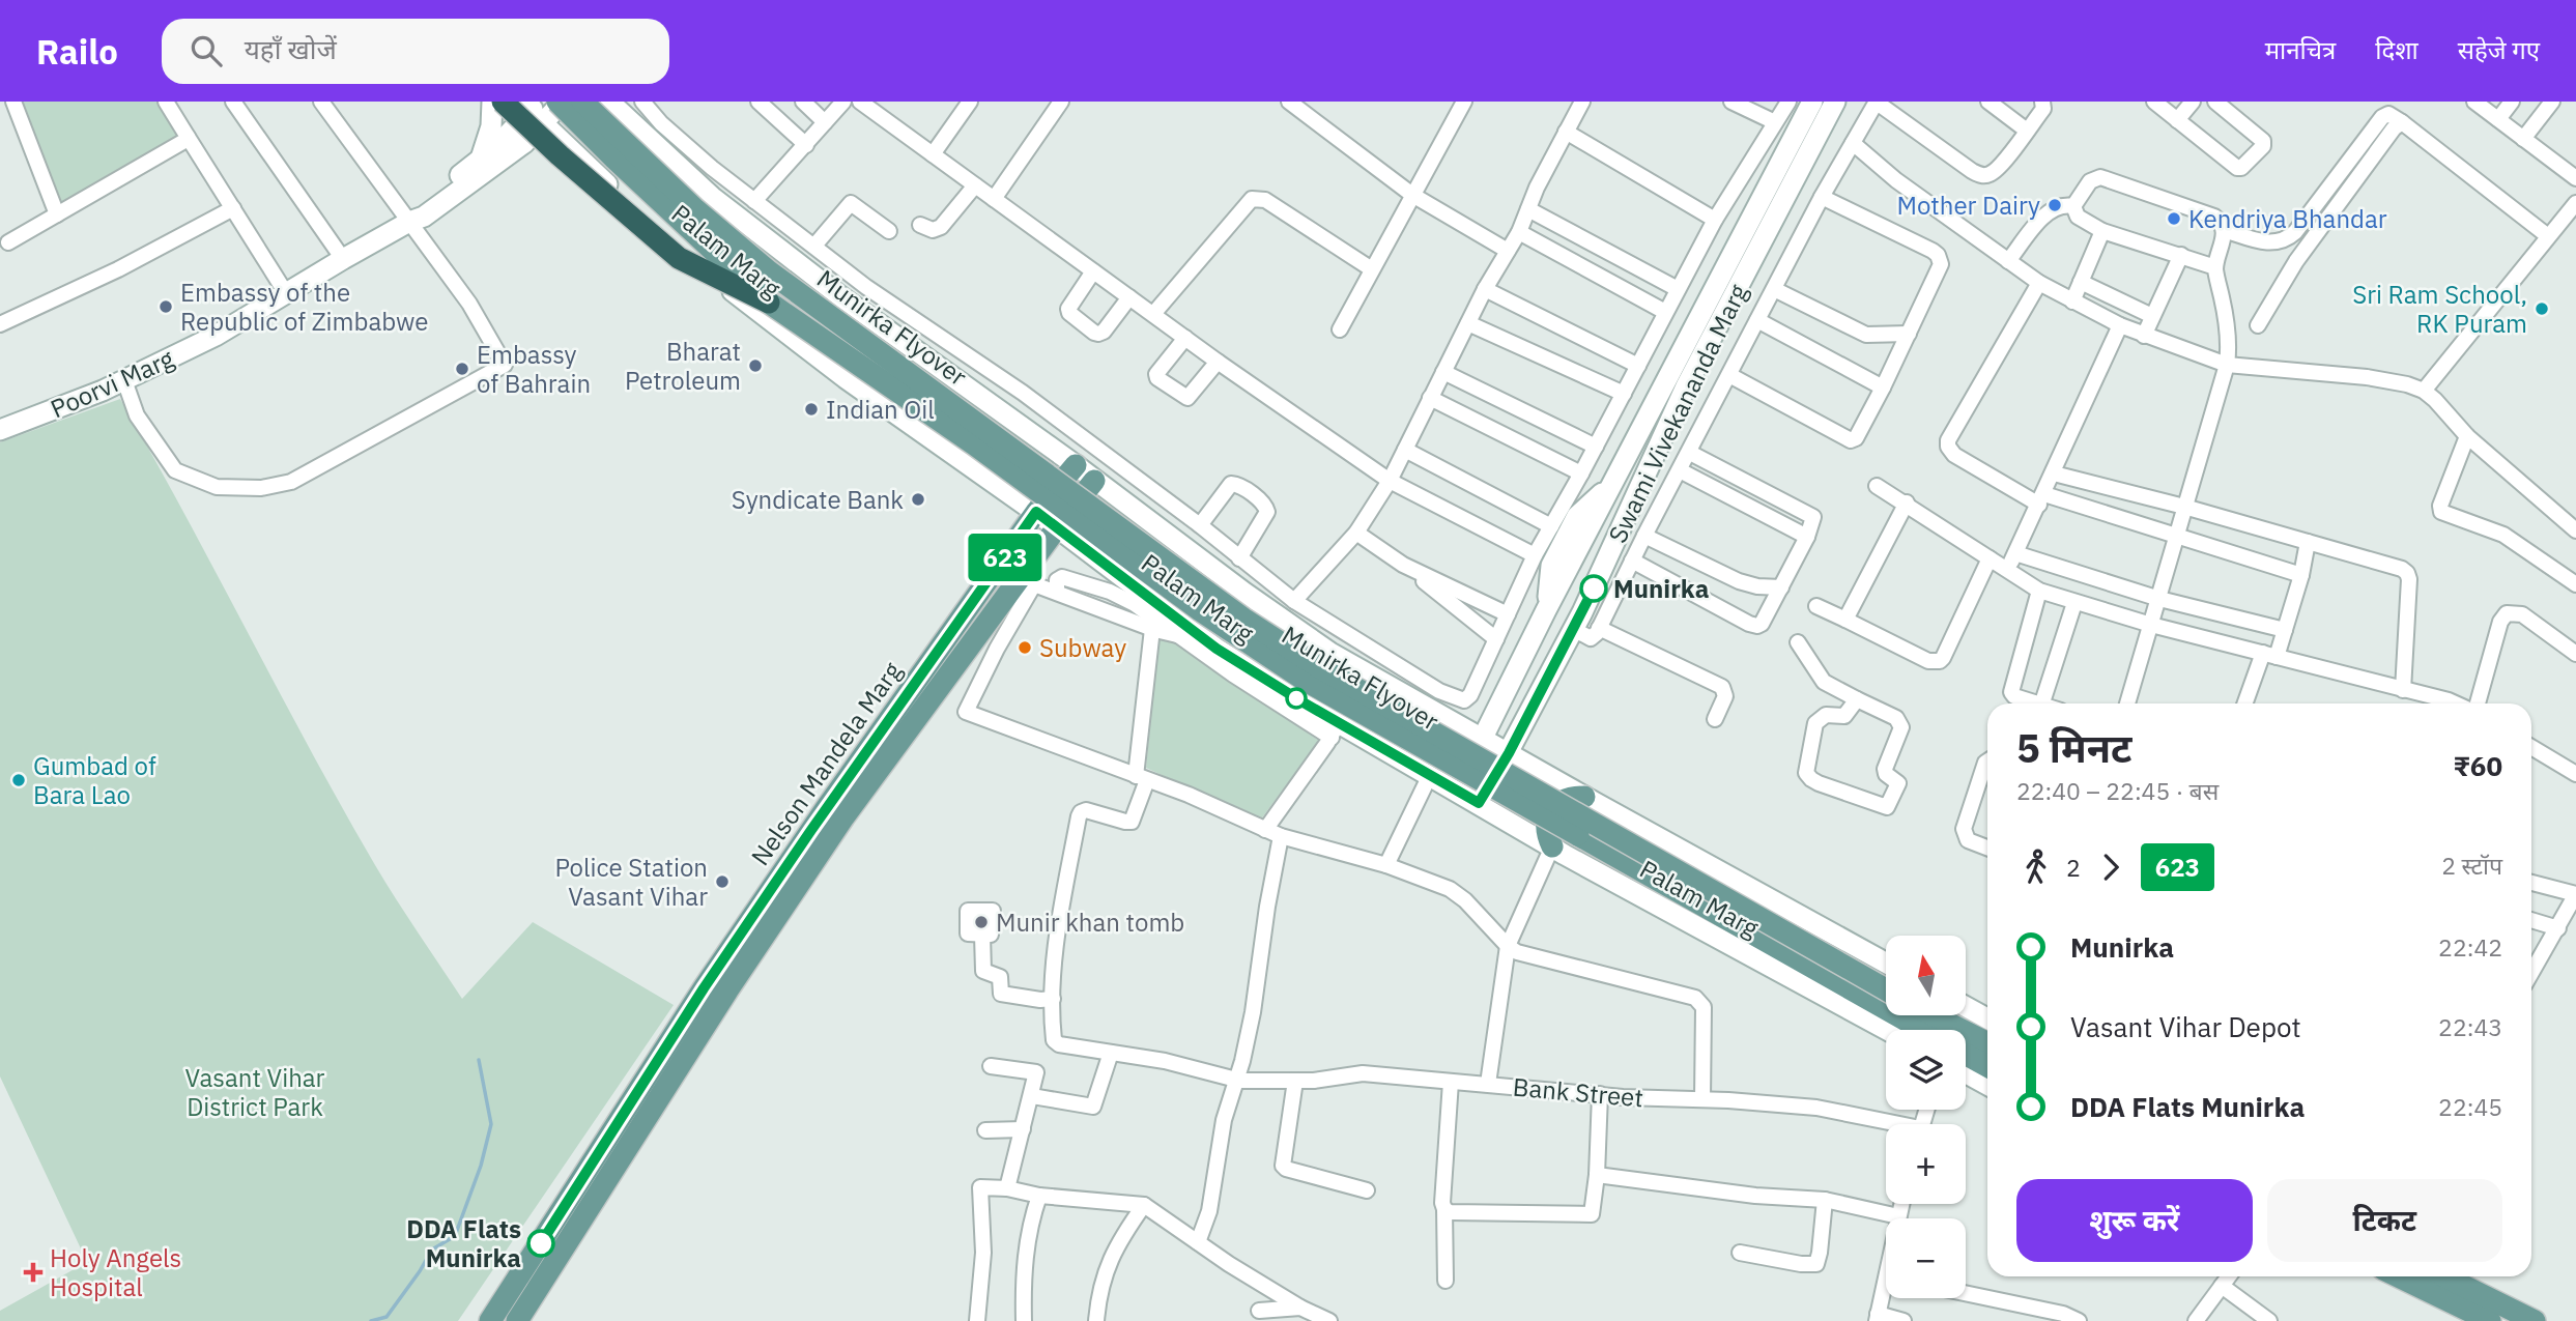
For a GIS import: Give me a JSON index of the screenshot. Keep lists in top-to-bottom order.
{
  "streets": {
    "main road": [
      "Palam Marg",
      "Munirka Flyover",
      "Poorvi Marg",
      "Swami Vivekananda Marg",
      "Nelson Mandela Marg"
    ],
    "street": ["Bank Street"]
  },
  "crossings": [
    ["Palam Marg", "Poorvi Marg"],
    ["Palam Marg", "Swami Vivekananda Marg"],
    ["Palam Marg", "Nelson Mandela Marg"]
  ],
  "parks": ["Vasant Vihar District Park"],
  "places": {
    "other": [
      "Mother Dairy",
      "Kendriya Bhandar",
      "Embassy of the Republic of Zimbabwe",
      "Sri Ram School, RK Puram",
      "Bharat Petroleum",
      "Embassy of Bahrain",
      "Indian Oil",
      "Syndicate Bank",
      "Munirka",
      "Subway",
      "Gumbad of Bara Lao",
      "Police Station Vasant Vihar",
      "Munir khan tomb",
      "DDA Flats Munirka"
    ],
    "health": ["Holy Angels Hospital"]
  },
  "lines": ["bus line 623"],
  "north": "top",
  "page": {
    "header": "Railo",
    "search": "यहाँ खोजें",
    "nav": ["मानचित्र", "दिशा", "सहेजे गए"],
    "on_map": "623",
    "heading": ["5 मिनट", "22:40 – 22:45 · बस", "₹60"],
    "legs": ["2", "623", "2 स्टॉप"],
    "list": [
      {
        "name": "Munirka",
        "value": "22:42"
      },
      {
        "name": "Vasant Vihar Depot",
        "value": "22:43"
      },
      {
        "name": "DDA Flats Munirka",
        "value": "22:45"
      }
    ],
    "map_buttons": ["+", "−"],
    "buttons": ["शुरू करें", "टिकट"]
  }
}
